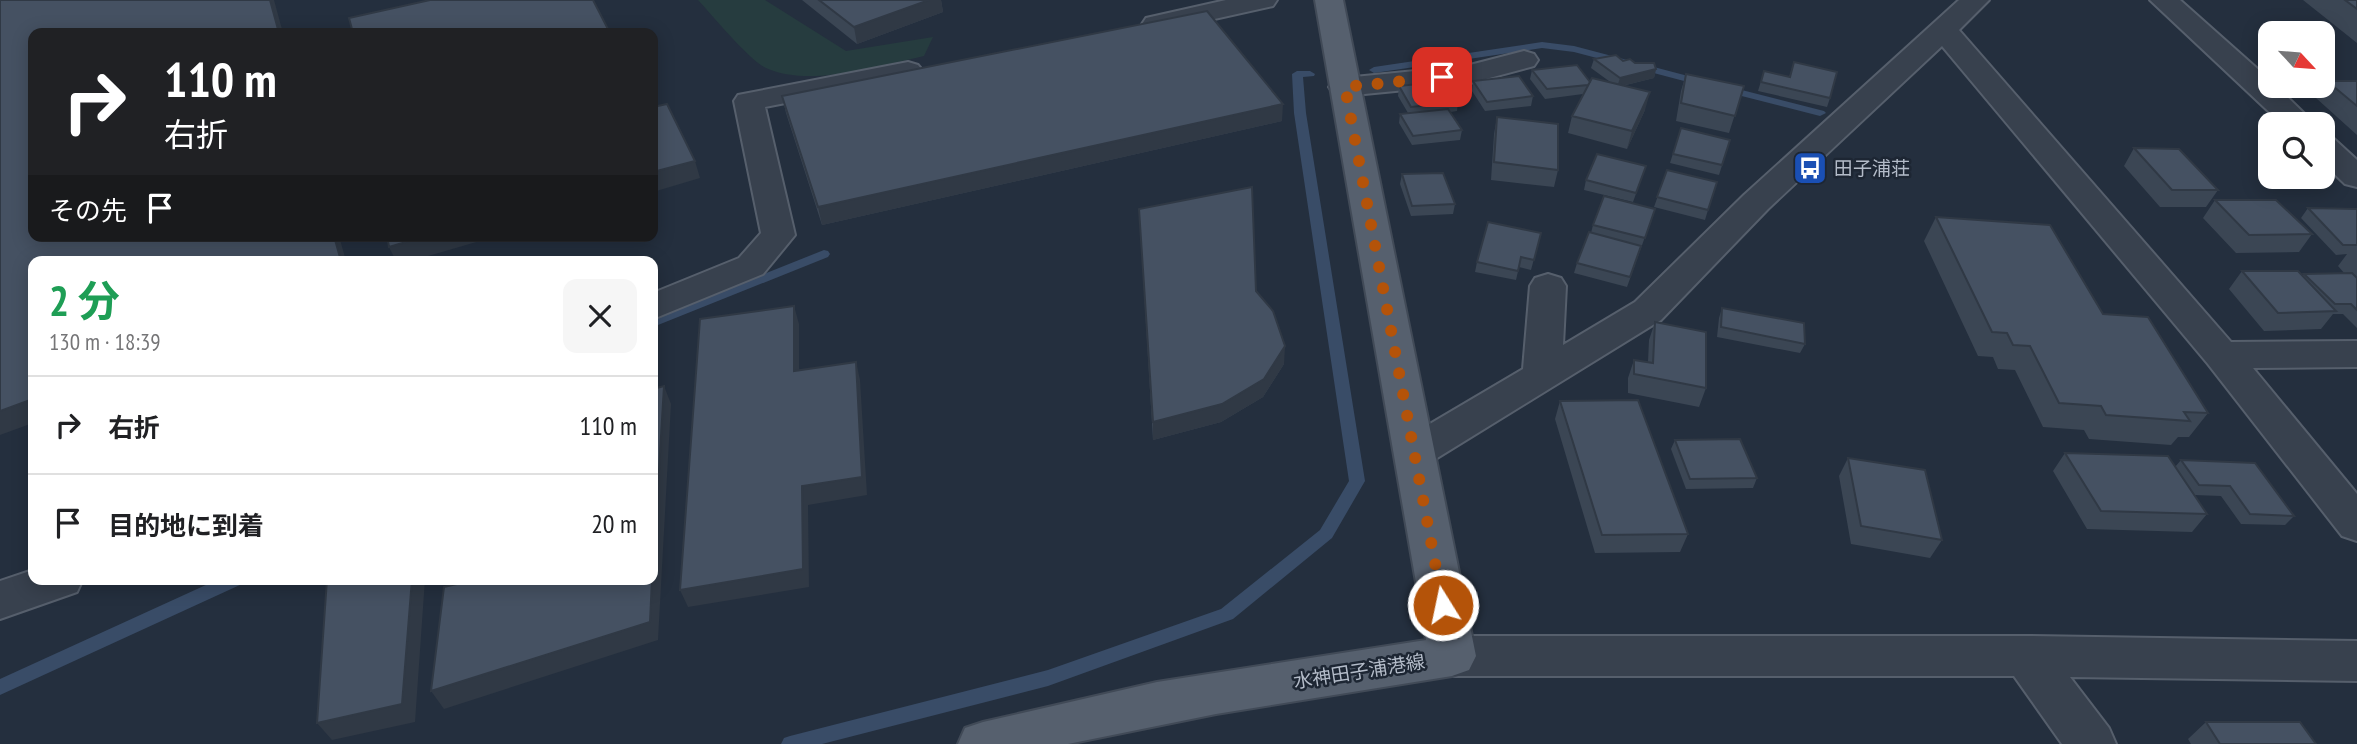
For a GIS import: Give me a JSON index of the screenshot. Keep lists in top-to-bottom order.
{
  "streets": {
    "main road": ["水神田子浦港線"]
  },
  "places": {
    "bus stop": ["田子浦荘"]
  },
  "north": "bottom right",
  "page": {
    "turn": ["110 m", "右折"],
    "then": "その先",
    "heading": ["2 分", "130 m · 18:39"],
    "list": [
      {
        "name": "右折",
        "value": "110 m"
      },
      {
        "name": "目的地に到着",
        "value": "20 m"
      }
    ]
  }
}
